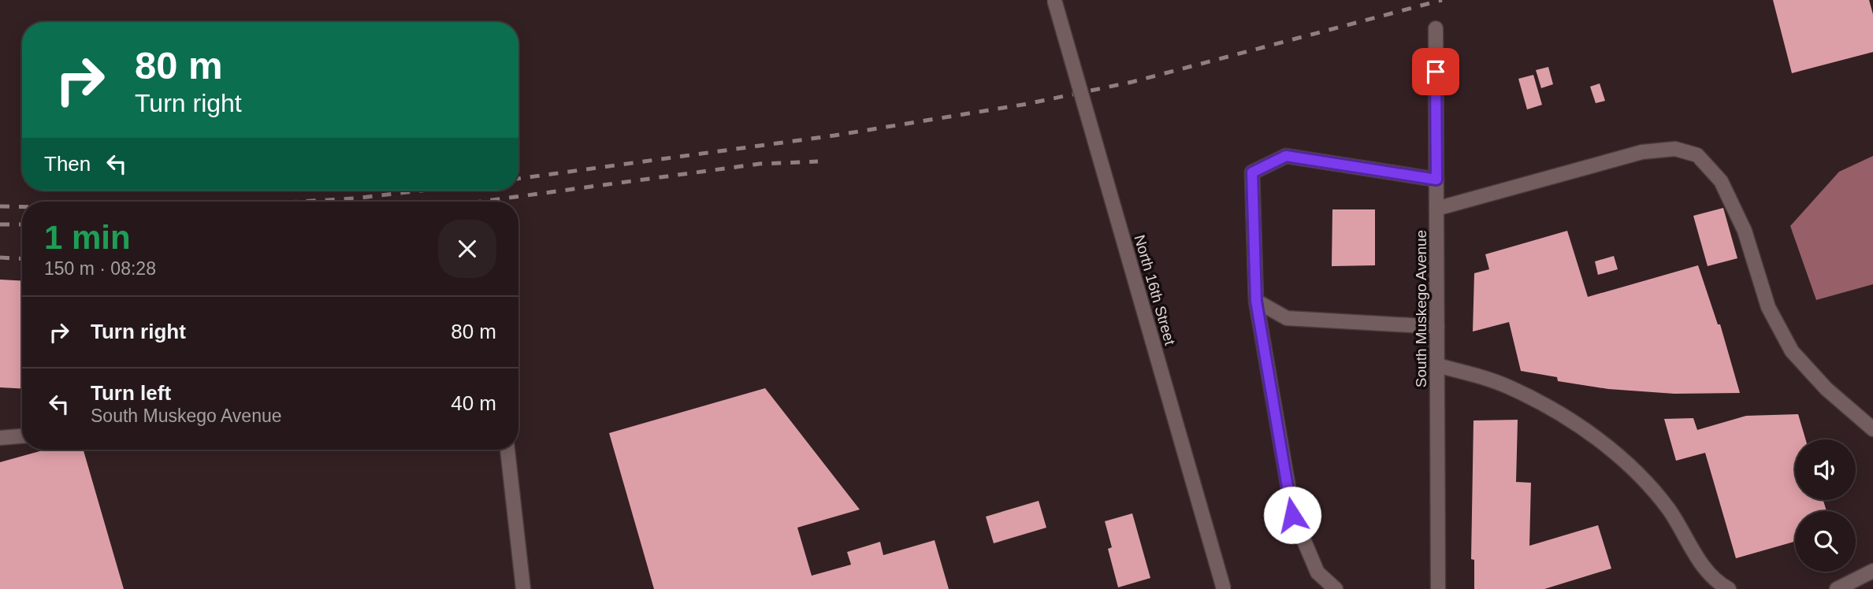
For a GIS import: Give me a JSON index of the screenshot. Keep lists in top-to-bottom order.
{
  "streets": {
    "main road": ["North 16th Street", "South Muskego Avenue"]
  },
  "page": {
    "turn": ["80 m", "Turn right"],
    "then": "Then",
    "heading": ["1 min", "150 m · 08:28"],
    "list": [
      {
        "name": "Turn right",
        "value": "80 m"
      },
      {
        "name": "Turn left",
        "note": "South Muskego Avenue",
        "value": "40 m"
      }
    ]
  }
}
